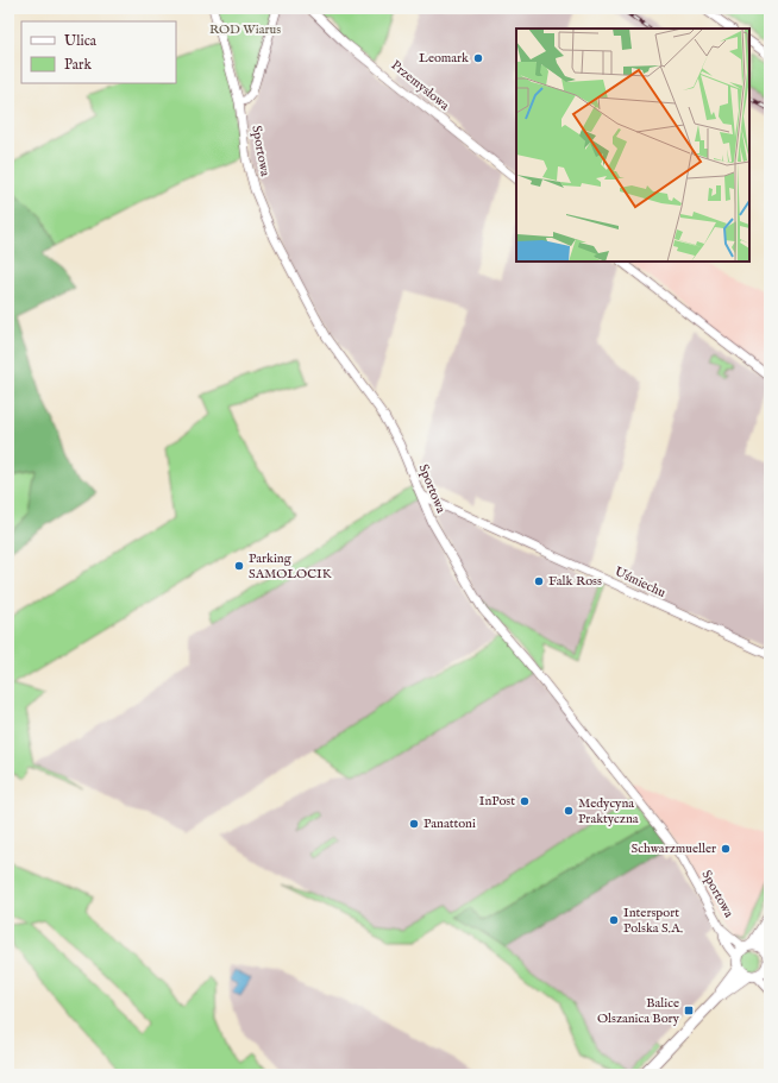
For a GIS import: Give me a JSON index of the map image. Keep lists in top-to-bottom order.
{
  "streets": {
    "street": ["Przemysłowa", "Sportowa", "Uśmiechu"]
  },
  "crossings": [
    ["Sportowa", "Uśmiechu"]
  ],
  "parks": ["ROD Wiarus"],
  "places": {
    "other": [
      "Leomark",
      "Parking SAMOLOCIK",
      "Falk Ross",
      "InPost",
      "Medycyna Praktyczna",
      "Panattoni",
      "Schwarzmueller",
      "Intersport Polska S.A."
    ],
    "transit": ["Balice Olszanica Bory"]
  },
  "legend": ["Ulica", "Park"]
}
